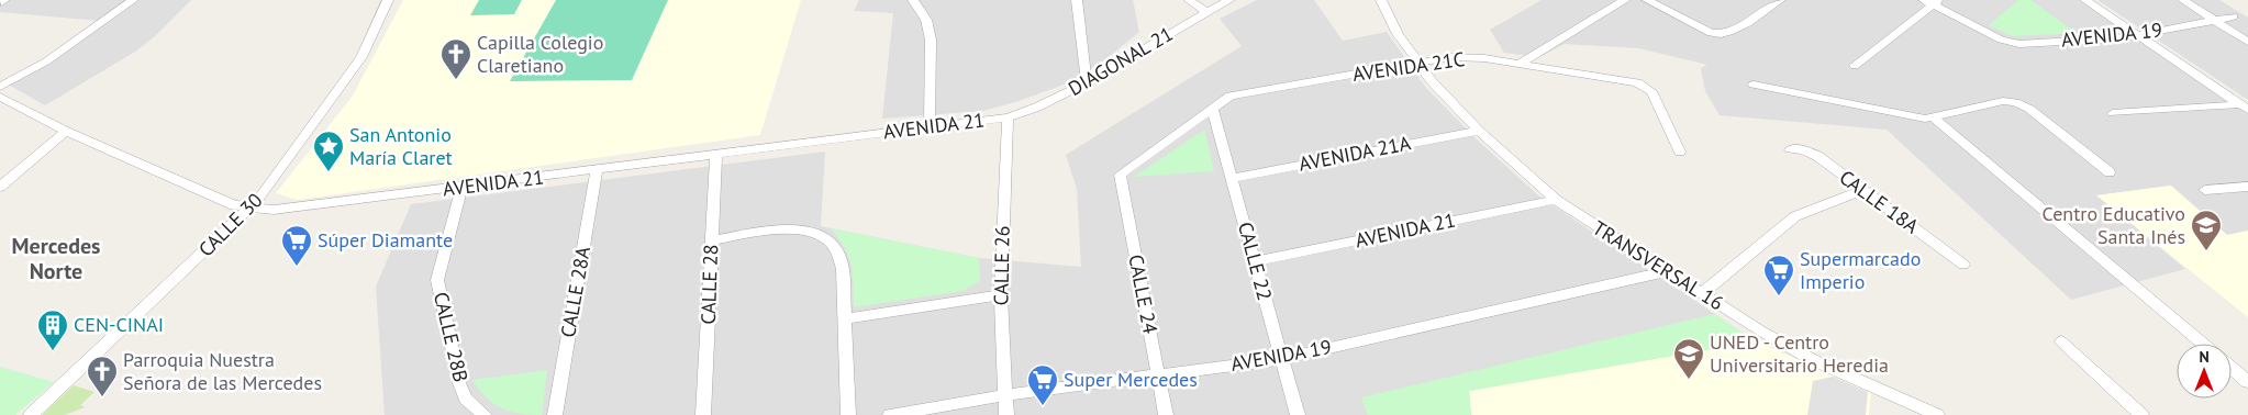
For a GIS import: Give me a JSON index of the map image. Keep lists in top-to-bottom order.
{
  "streets": {
    "street": [
      "AVENIDA 19",
      "DIAGONAL 21",
      "AVENIDA 21C",
      "AVENIDA 21",
      "AVENIDA 21A",
      "CALLE 18A",
      "CALLE 30",
      "CALLE 22",
      "CALLE 26",
      "TRANSVERSAL 16",
      "CALLE 28",
      "CALLE 28A",
      "CALLE 24",
      "CALLE 28B"
    ]
  },
  "crossings": [
    ["AVENIDA 19", "CALLE 22"],
    ["AVENIDA 19", "CALLE 26"],
    ["AVENIDA 19", "TRANSVERSAL 16"],
    ["AVENIDA 19", "CALLE 24"],
    ["DIAGONAL 21", "AVENIDA 21"],
    ["DIAGONAL 21", "CALLE 26"],
    ["AVENIDA 21C", "CALLE 22"],
    ["AVENIDA 21C", "TRANSVERSAL 16"],
    ["AVENIDA 21C", "CALLE 24"],
    ["AVENIDA 21", "CALLE 30"],
    ["AVENIDA 21", "CALLE 22"],
    ["AVENIDA 21", "CALLE 26"],
    ["AVENIDA 21", "TRANSVERSAL 16"],
    ["AVENIDA 21", "CALLE 28"],
    ["AVENIDA 21", "CALLE 28A"],
    ["AVENIDA 21", "CALLE 28B"],
    ["AVENIDA 21A", "CALLE 22"],
    ["AVENIDA 21A", "TRANSVERSAL 16"]
  ],
  "districts": ["Mercedes Norte"],
  "places": {
    "church": ["Capilla Colegio Claretiano", "Parroquia Nuestra Señora de las Mercedes"],
    "place": ["San Antonio María Claret"],
    "school or university": ["Centro Educativo Santa Inés", "UNED - Centro Universitario Heredia"],
    "supermarket": ["Súper Diamante", "Supermarcado Imperio", "Super Mercedes"],
    "building": ["CEN-CINAI"]
  },
  "north": "top"
}
